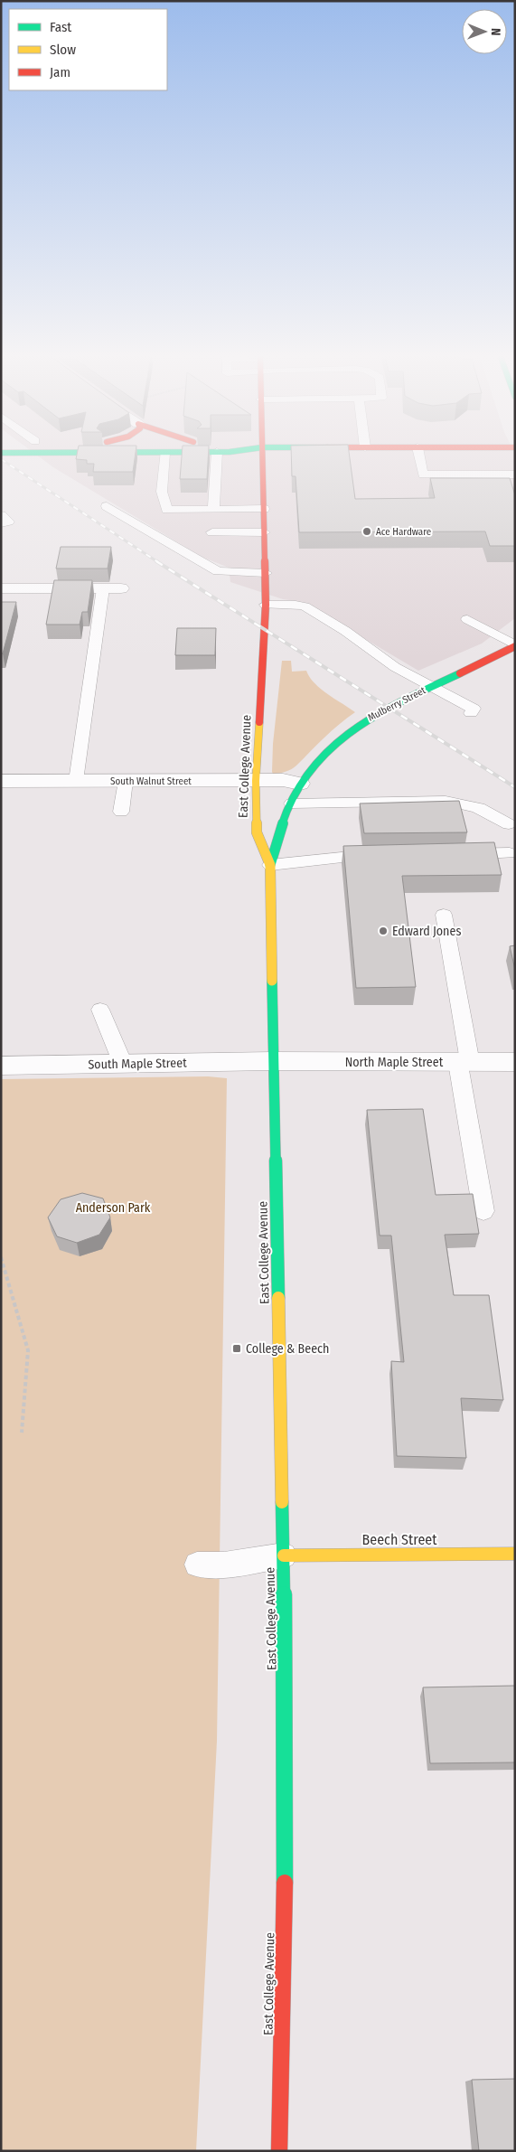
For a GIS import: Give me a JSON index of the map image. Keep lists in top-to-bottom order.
{
  "streets": {
    "main road": ["Mulberry Street", "East College Avenue", "Beech Street"],
    "street": ["South Walnut Street", "North Maple Street", "South Maple Street"]
  },
  "crossings": [
    ["Mulberry Street", "East College Avenue"],
    ["Mulberry Street", "South Walnut Street"],
    ["East College Avenue", "South Walnut Street"],
    ["East College Avenue", "North Maple Street"],
    ["East College Avenue", "South Maple Street"],
    ["East College Avenue", "Beech Street"],
    ["North Maple Street", "South Maple Street"]
  ],
  "parks": ["Anderson Park"],
  "places": {
    "other": ["Ace Hardware", "Edward Jones"],
    "transit": ["College & Beech"]
  },
  "legend": ["Fast", "Slow", "Jam"],
  "north": "right"
}
